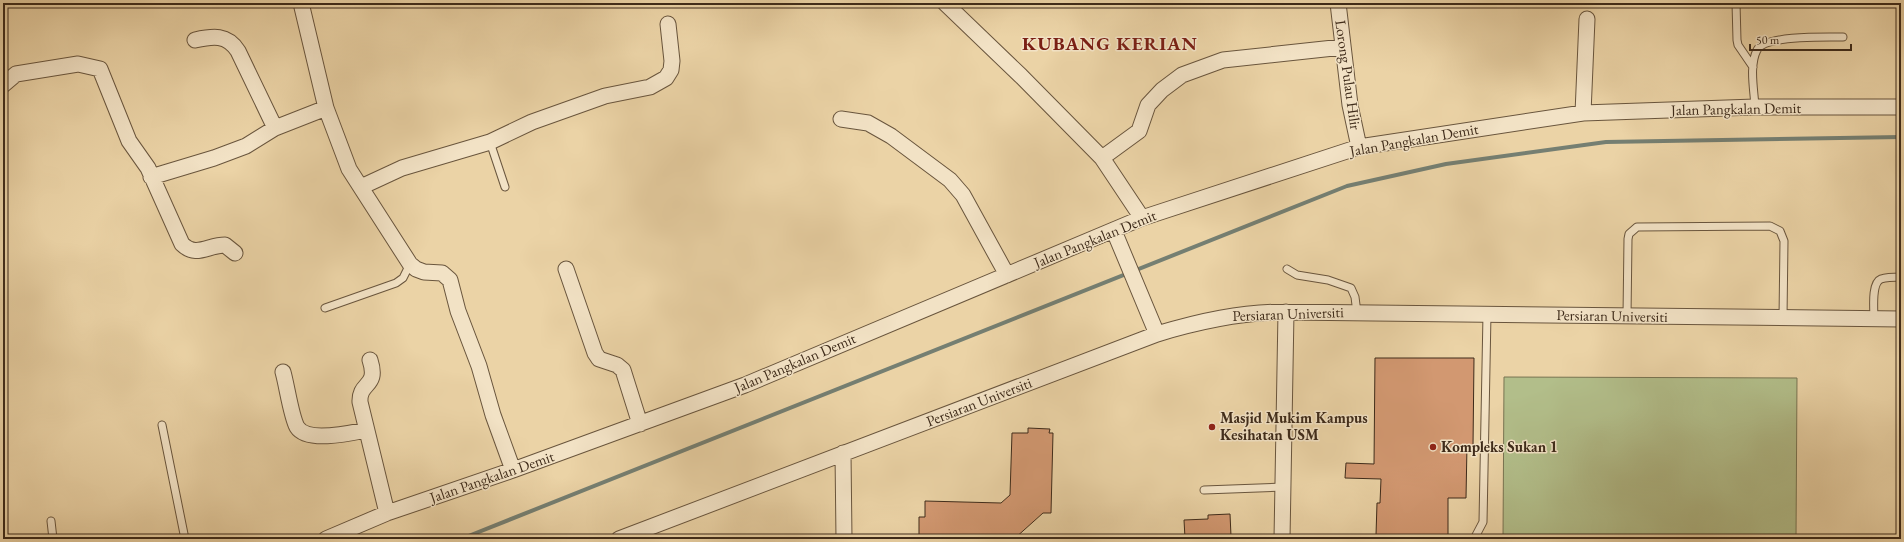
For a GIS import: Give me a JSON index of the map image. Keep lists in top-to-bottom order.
{
  "streets": {
    "street": ["Lorong Pulau Hilir", "Jalan Pangkalan Demit", "Persiaran Universiti"]
  },
  "crossings": [
    ["Lorong Pulau Hilir", "Jalan Pangkalan Demit"]
  ],
  "districts": ["KUBANG KERIAN"],
  "places": ["Masjid Mukim Kampus Kesihatan USM", "Kompleks Sukan 1"],
  "scale_bar": "50 m"
}
